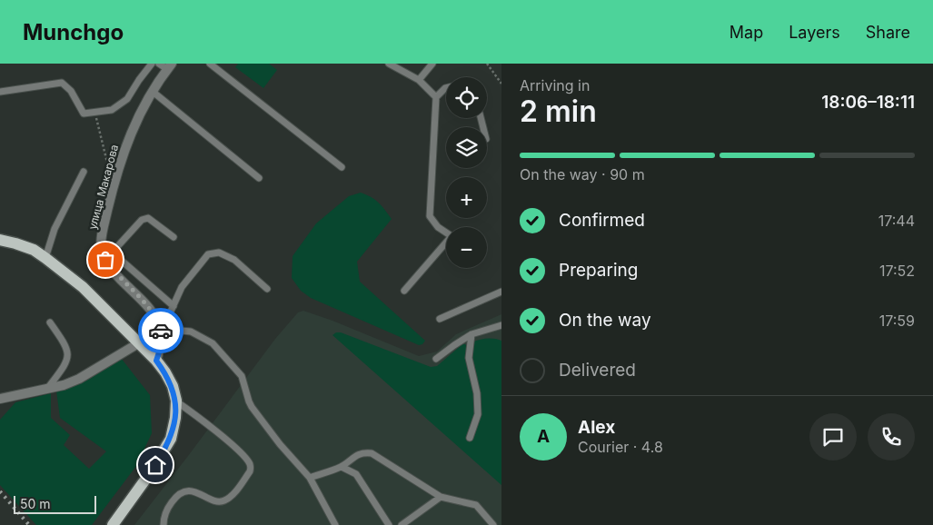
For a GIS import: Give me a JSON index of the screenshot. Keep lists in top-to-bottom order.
{
  "streets": {
    "street": ["улица Макарова"]
  },
  "scale_bar": "50 m",
  "page": {
    "header": "Munchgo",
    "nav": ["Map", "Layers", "Share"],
    "heading": ["2 min", "Arriving in", "18:06–18:11"],
    "panel": ["Alex", "Courier · 4.8"],
    "map_buttons": ["+", "−"],
    "bar": "On the way · 90 m",
    "list": [
      ["Confirmed", "17:44"],
      ["Preparing", "17:52"],
      ["On the way", "17:59"],
      "Delivered"
    ],
    "round": "A",
    "scale": "50 m"
  }
}
